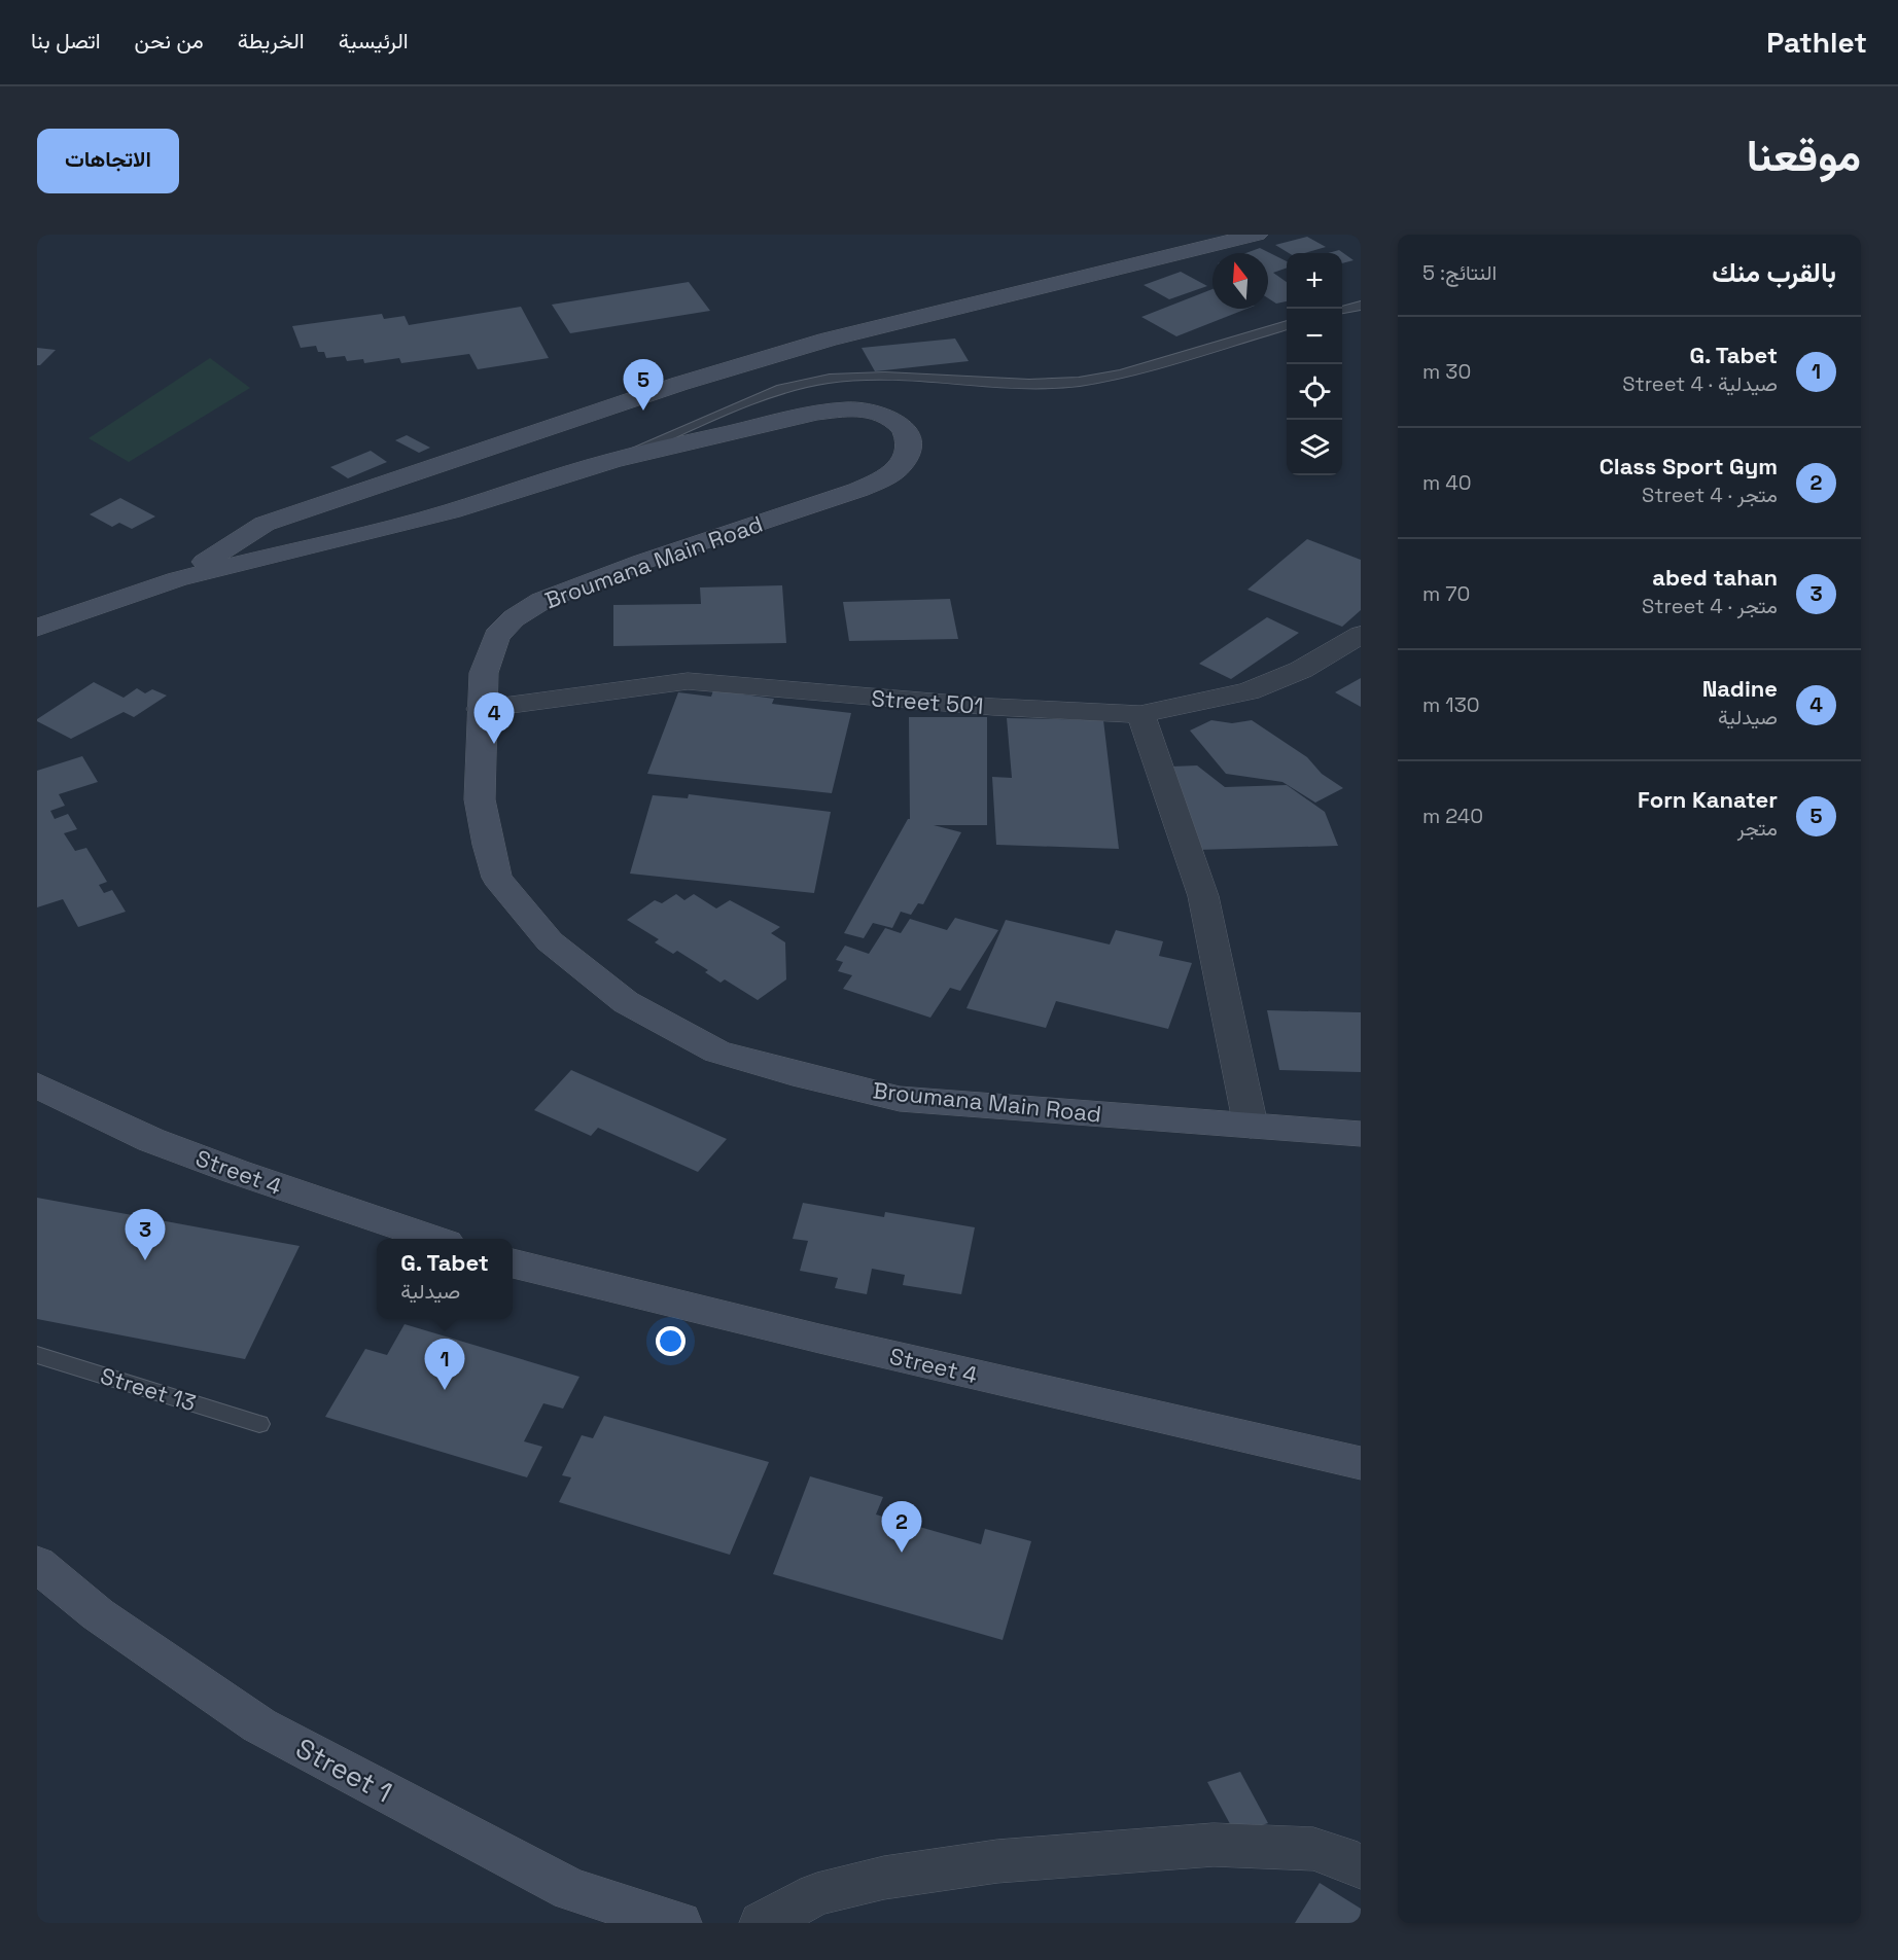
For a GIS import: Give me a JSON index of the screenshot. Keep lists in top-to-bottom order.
{
  "streets": {
    "street": [
      "Broumana Main Road",
      "Street 501",
      "Street 4",
      "Street 1"
    ],
    "lane": ["Street 13"]
  },
  "crossings": [
    ["Broumana Main Road", "Street 501"]
  ],
  "north": "top",
  "page": {
    "header": "Pathlet",
    "nav": [
      "الرئيسية",
      "الخريطة",
      "من نحن",
      "اتصل بنا"
    ],
    "title": "موقعنا",
    "buttons": "الاتجاهات",
    "heading": ["بالقرب منك", "النتائج: 5"],
    "map_buttons": ["+", "−"],
    "list": [
      {
        "mark": "1",
        "name": "G. Tabet",
        "note": "صيدلية · Street 4",
        "value": "30 m"
      },
      {
        "mark": "2",
        "name": "Class Sport Gym",
        "note": "متجر · Street 4",
        "value": "40 m"
      },
      {
        "mark": "3",
        "name": "abed tahan",
        "note": "متجر · Street 4",
        "value": "70 m"
      },
      {
        "mark": "4",
        "name": "Nadine",
        "note": "صيدلية",
        "value": "130 m"
      },
      {
        "mark": "5",
        "name": "Forn Kanater",
        "note": "متجر",
        "value": "240 m"
      }
    ],
    "pins": [
      "5",
      "4",
      "3",
      "1",
      "2"
    ],
    "popup": ["G. Tabet", "صيدلية"]
  }
}
